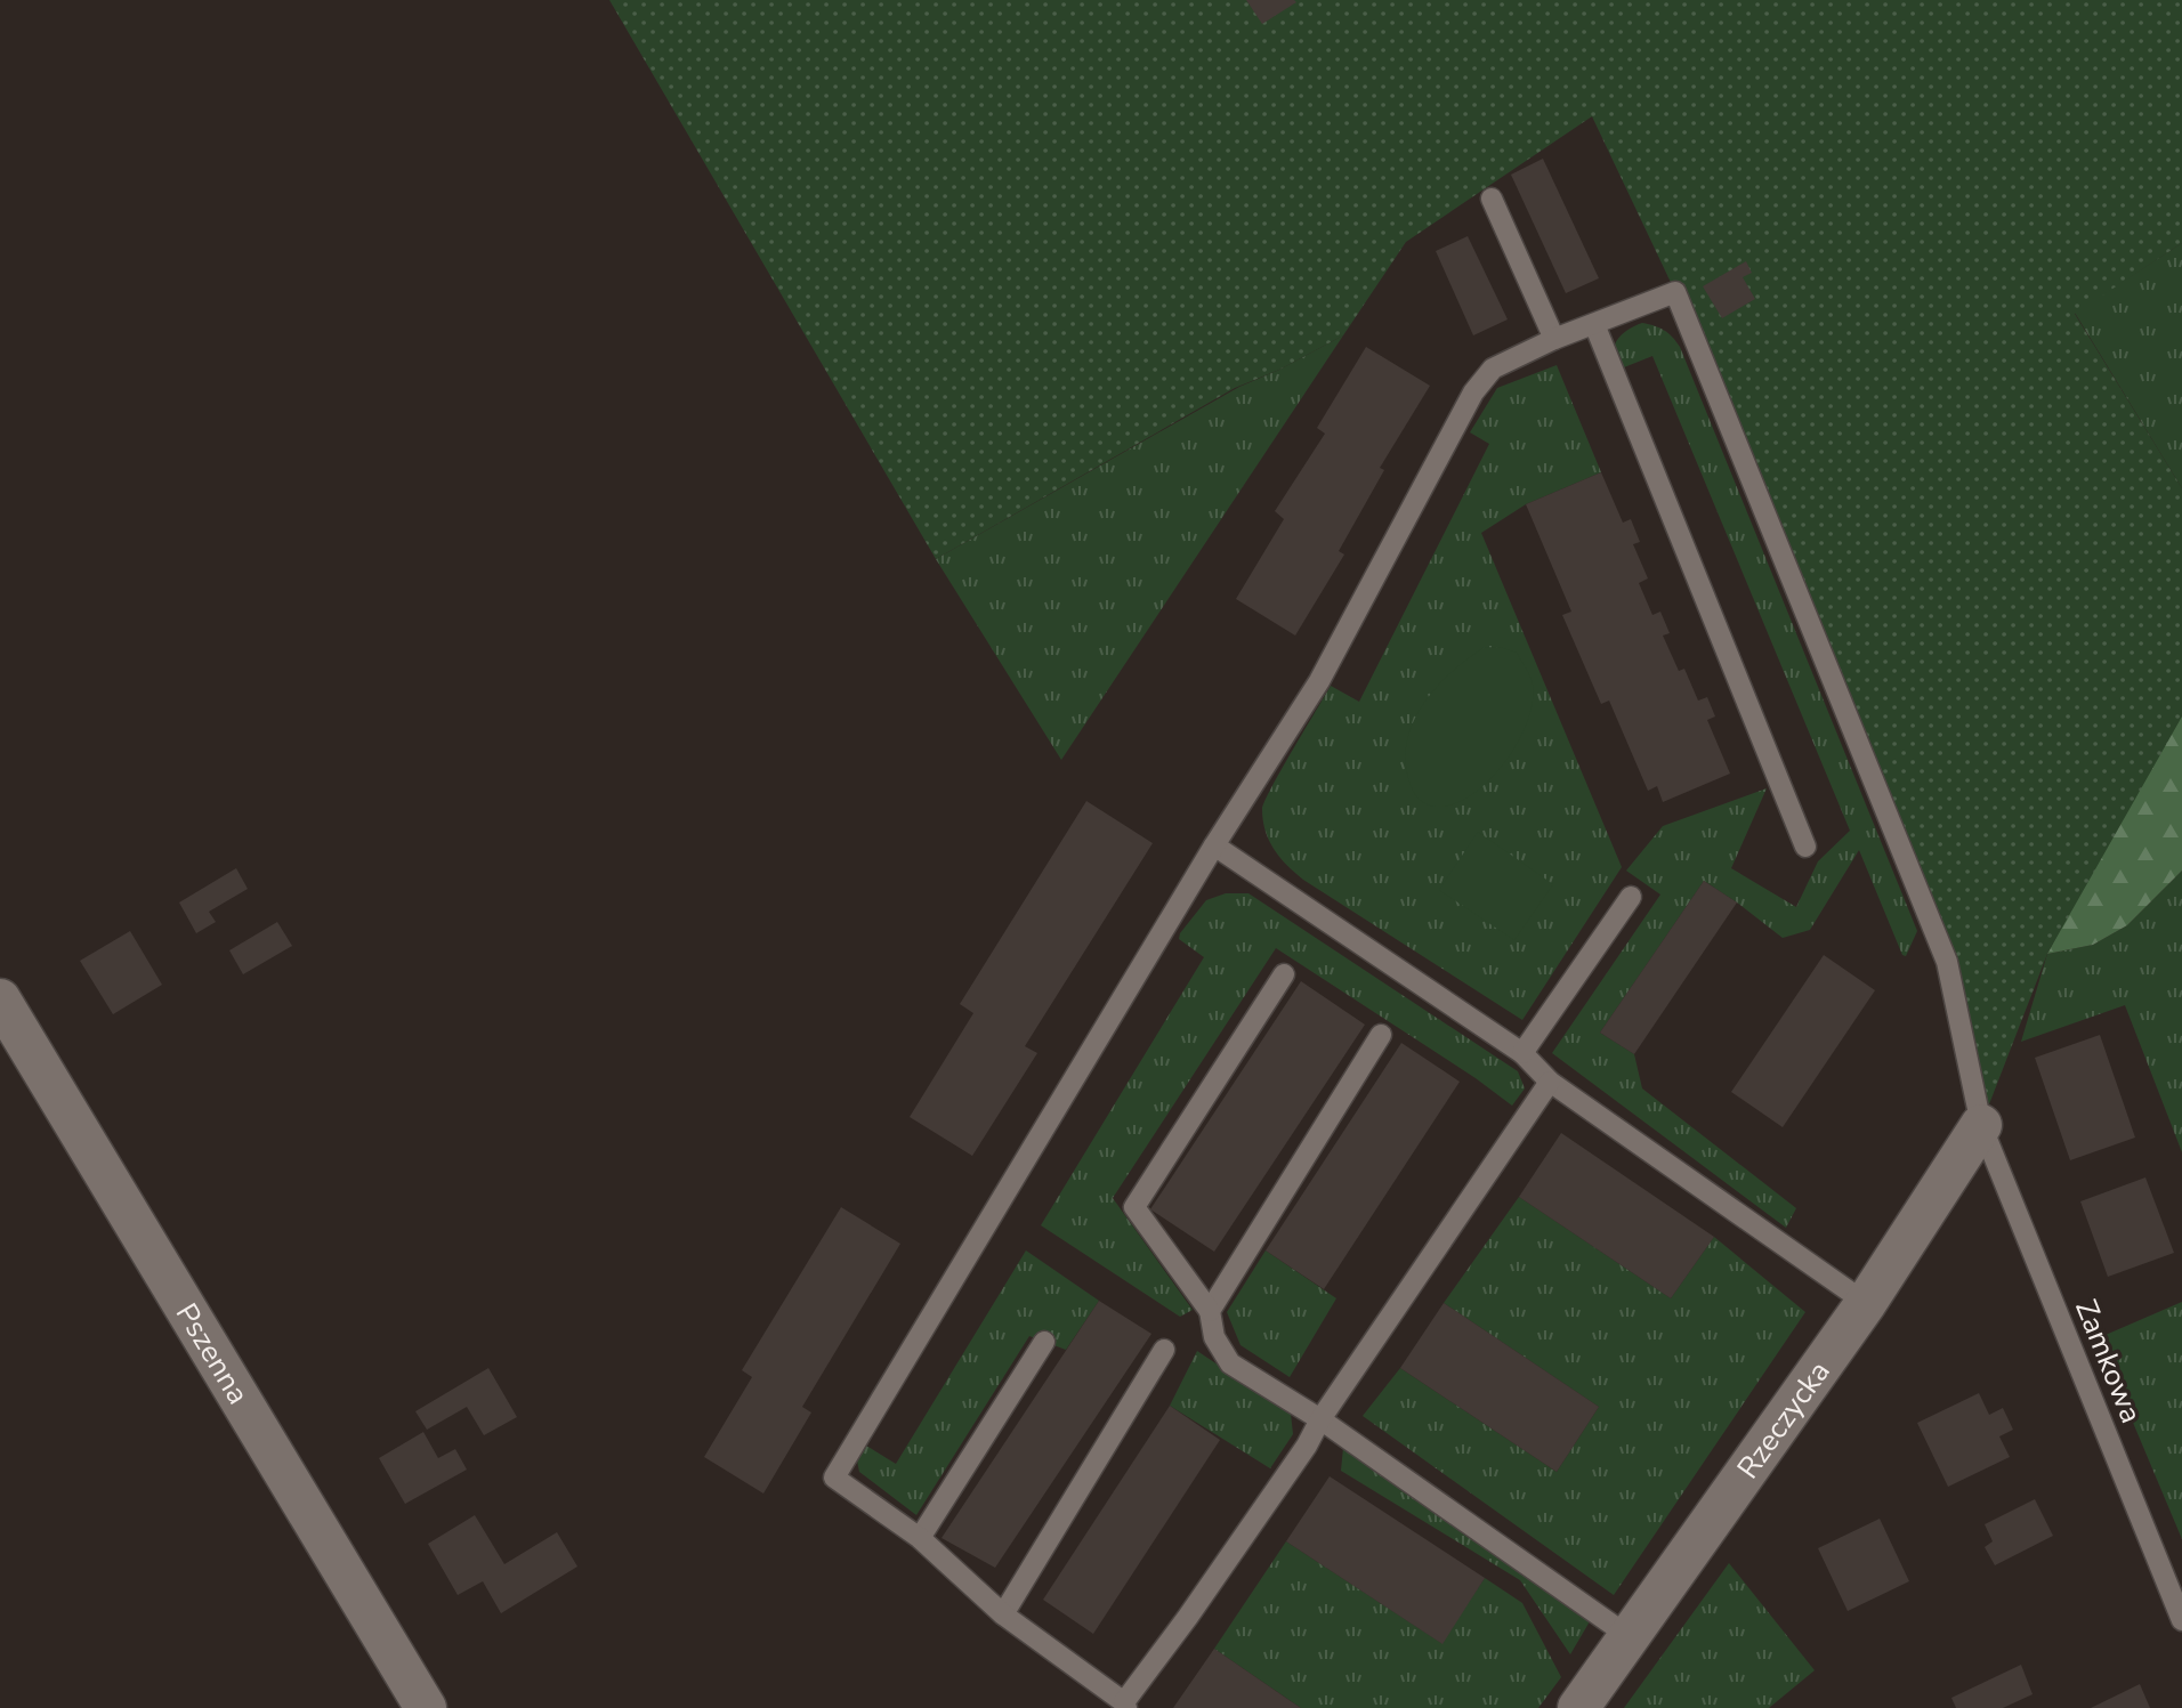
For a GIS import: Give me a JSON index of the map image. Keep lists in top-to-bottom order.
{
  "streets": {
    "street": ["Pszenna", "Rzeczycka"],
    "lane": ["Zamkowa"]
  },
  "crossings": [
    ["Zamkowa", "Rzeczycka"]
  ]
}
